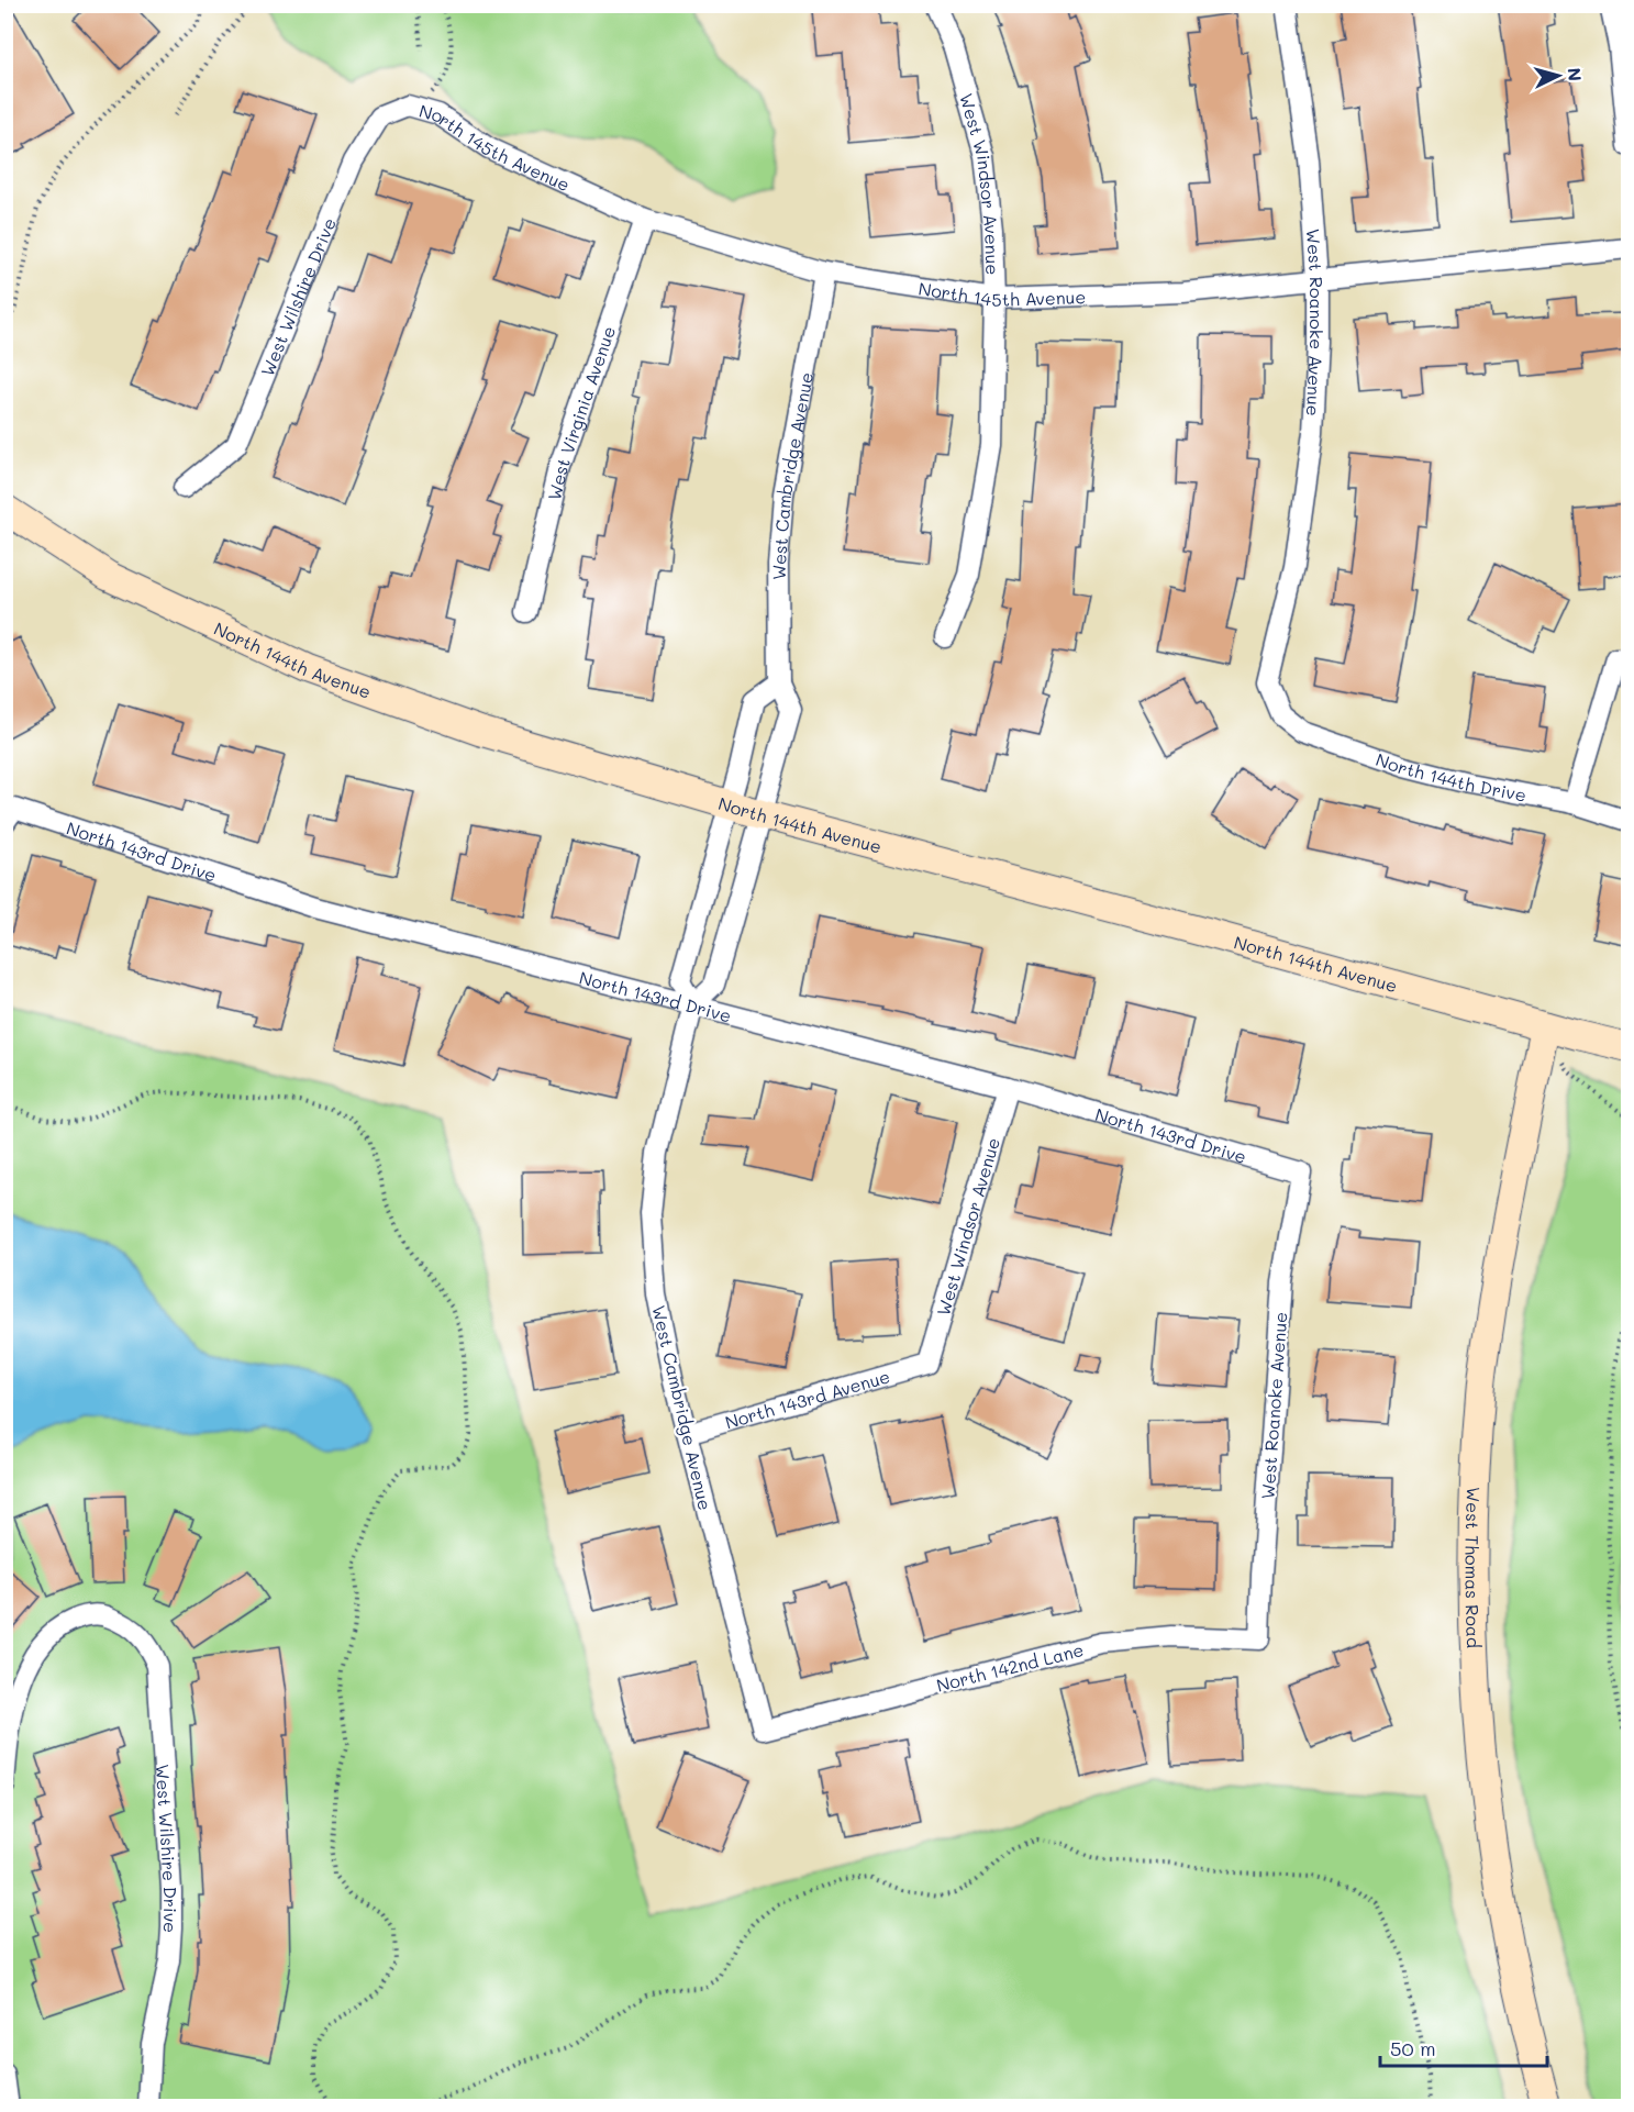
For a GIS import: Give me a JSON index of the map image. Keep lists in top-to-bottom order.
{
  "streets": {
    "main road": ["North 144th Avenue", "West Thomas Road"],
    "street": [
      "North 145th Avenue",
      "West Windsor Avenue",
      "West Wilshire Drive",
      "West Roanoke Avenue",
      "West Virginia Avenue",
      "West Cambridge Avenue",
      "North 144th Drive",
      "North 143rd Drive",
      "North 143rd Avenue",
      "North 142nd Lane"
    ]
  },
  "crossings": [
    ["North 145th Avenue", "West Windsor Avenue"],
    ["North 145th Avenue", "West Wilshire Drive"],
    ["North 145th Avenue", "West Roanoke Avenue"],
    ["North 145th Avenue", "West Virginia Avenue"],
    ["North 145th Avenue", "West Cambridge Avenue"],
    ["West Windsor Avenue", "North 143rd Drive"],
    ["West Windsor Avenue", "North 143rd Avenue"],
    ["West Roanoke Avenue", "North 144th Drive"],
    ["West Roanoke Avenue", "North 143rd Drive"],
    ["West Roanoke Avenue", "North 142nd Lane"],
    ["West Cambridge Avenue", "North 144th Avenue"],
    ["West Cambridge Avenue", "North 143rd Drive"],
    ["West Cambridge Avenue", "North 143rd Avenue"],
    ["West Cambridge Avenue", "North 142nd Lane"],
    ["North 144th Avenue", "West Thomas Road"]
  ],
  "scale_bar": "50 m",
  "north": "right"
}
